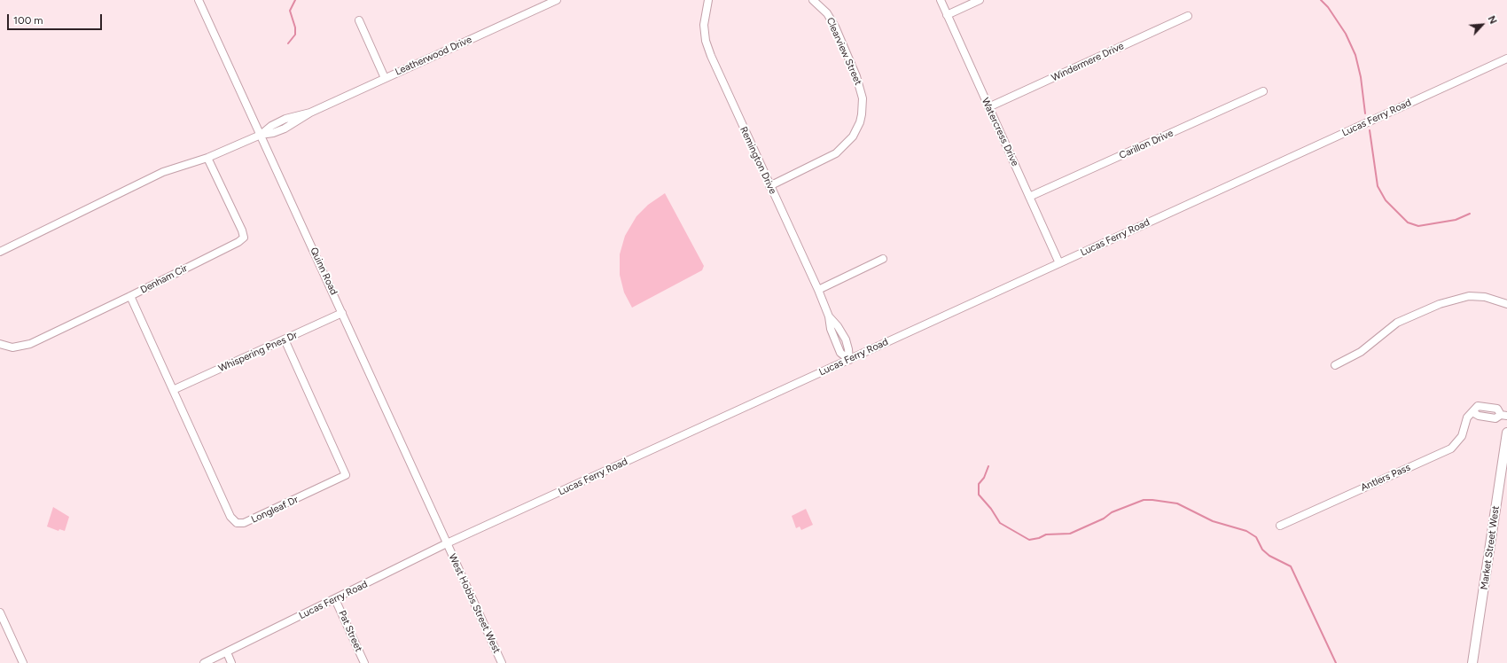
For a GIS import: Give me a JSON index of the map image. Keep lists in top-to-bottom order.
{
  "streets": {
    "main road": ["Market Street West"],
    "street": [
      "Clearview Street",
      "Leatherwood Drive",
      "Windermere Drive",
      "Lucas Ferry Road",
      "Watercress Drive",
      "Carillon Drive",
      "Remington Drive",
      "Quinn Road",
      "Denham Cir",
      "Whispering Pnes Dr",
      "Antlers Pass",
      "Longleaf Dr",
      "West Hobbs Street West",
      "Pat Street"
    ]
  },
  "crossings": [
    ["Clearview Street", "Remington Drive"],
    ["Leatherwood Drive", "Quinn Road"],
    ["Windermere Drive", "Watercress Drive"],
    ["Lucas Ferry Road", "Watercress Drive"],
    ["Lucas Ferry Road", "Remington Drive"],
    ["Lucas Ferry Road", "Quinn Road"],
    ["Lucas Ferry Road", "West Hobbs Street West"],
    ["Lucas Ferry Road", "Pat Street"],
    ["Watercress Drive", "Carillon Drive"],
    ["Quinn Road", "Whispering Pnes Dr"],
    ["Quinn Road", "West Hobbs Street West"],
    ["Denham Cir", "Longleaf Dr"],
    ["Whispering Pnes Dr", "Longleaf Dr"]
  ],
  "scale_bar": "100 m",
  "north": "top right"
}
